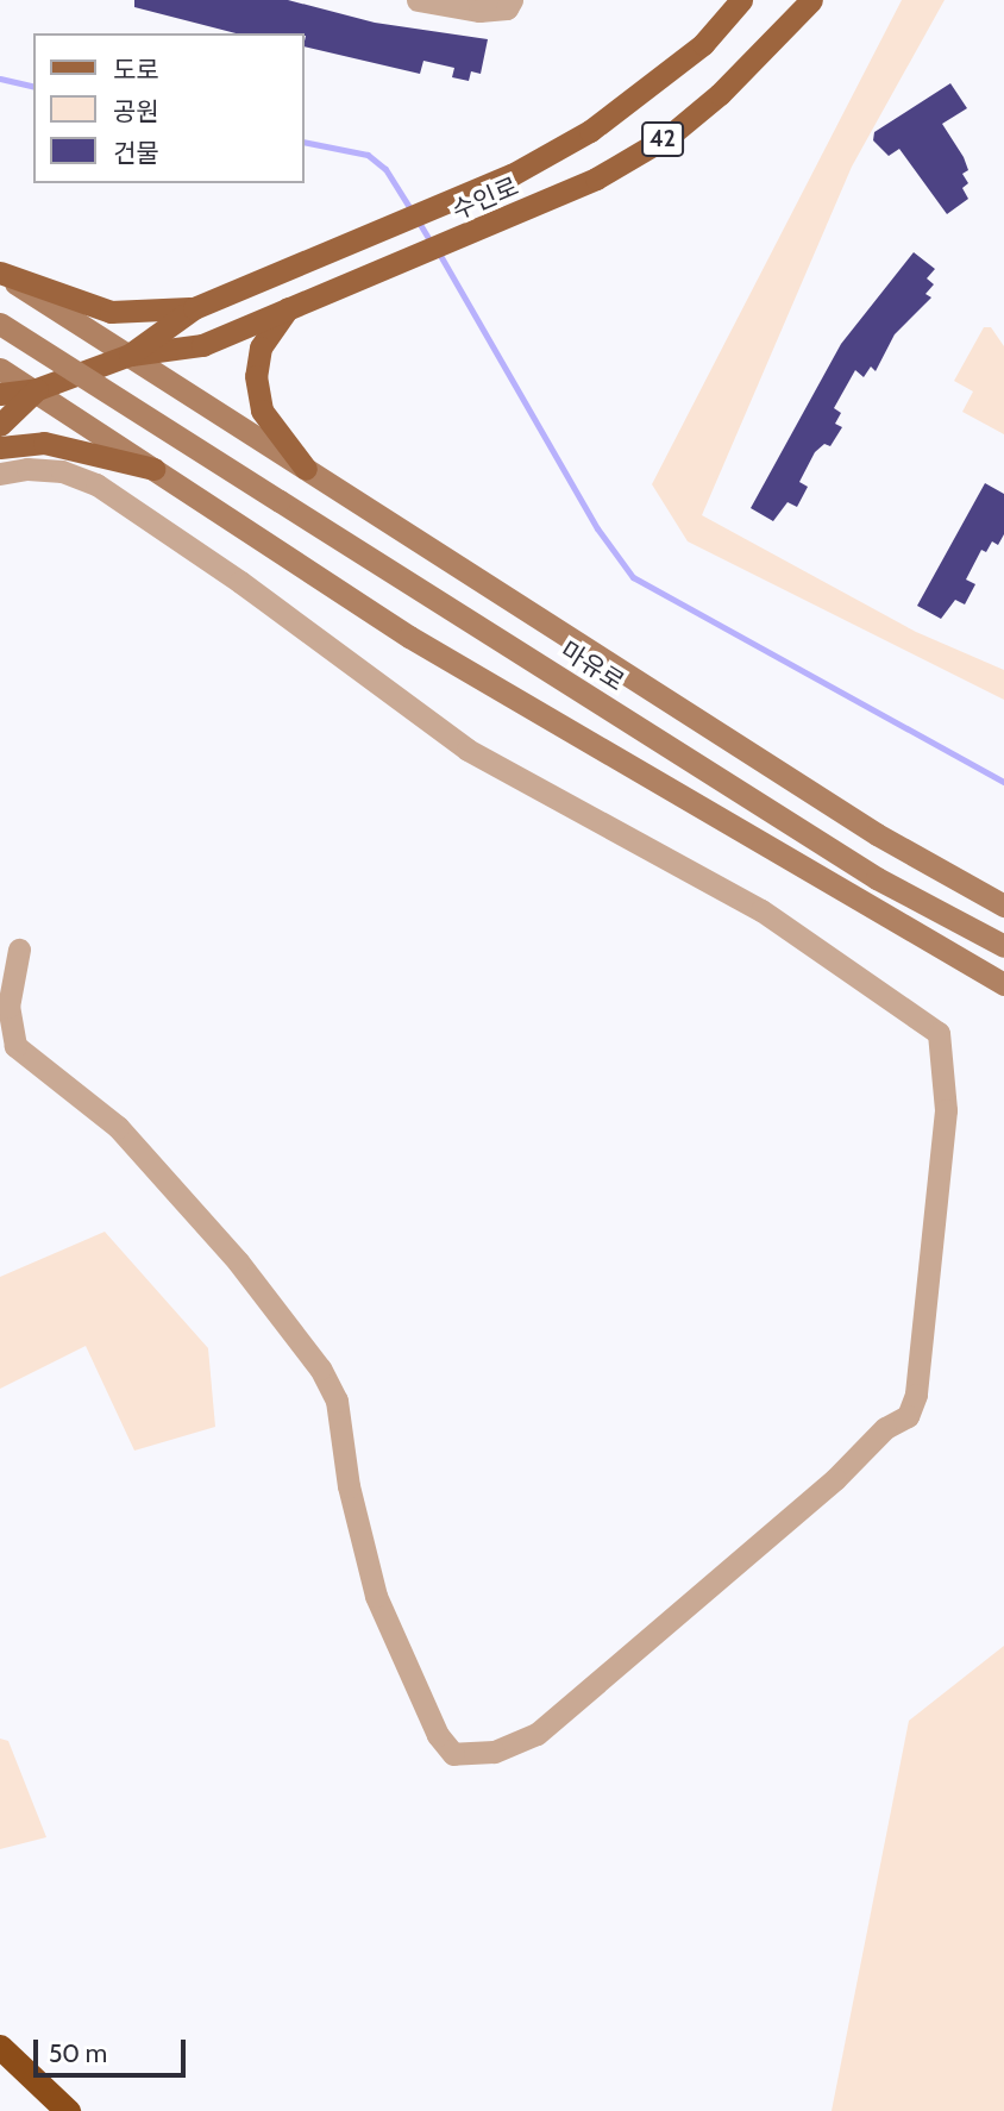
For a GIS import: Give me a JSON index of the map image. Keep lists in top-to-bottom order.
{
  "streets": {
    "main road": ["42", "수인로", "마유로"]
  },
  "legend": ["도로", "공원", "건물"],
  "scale_bar": "50 m"
}
